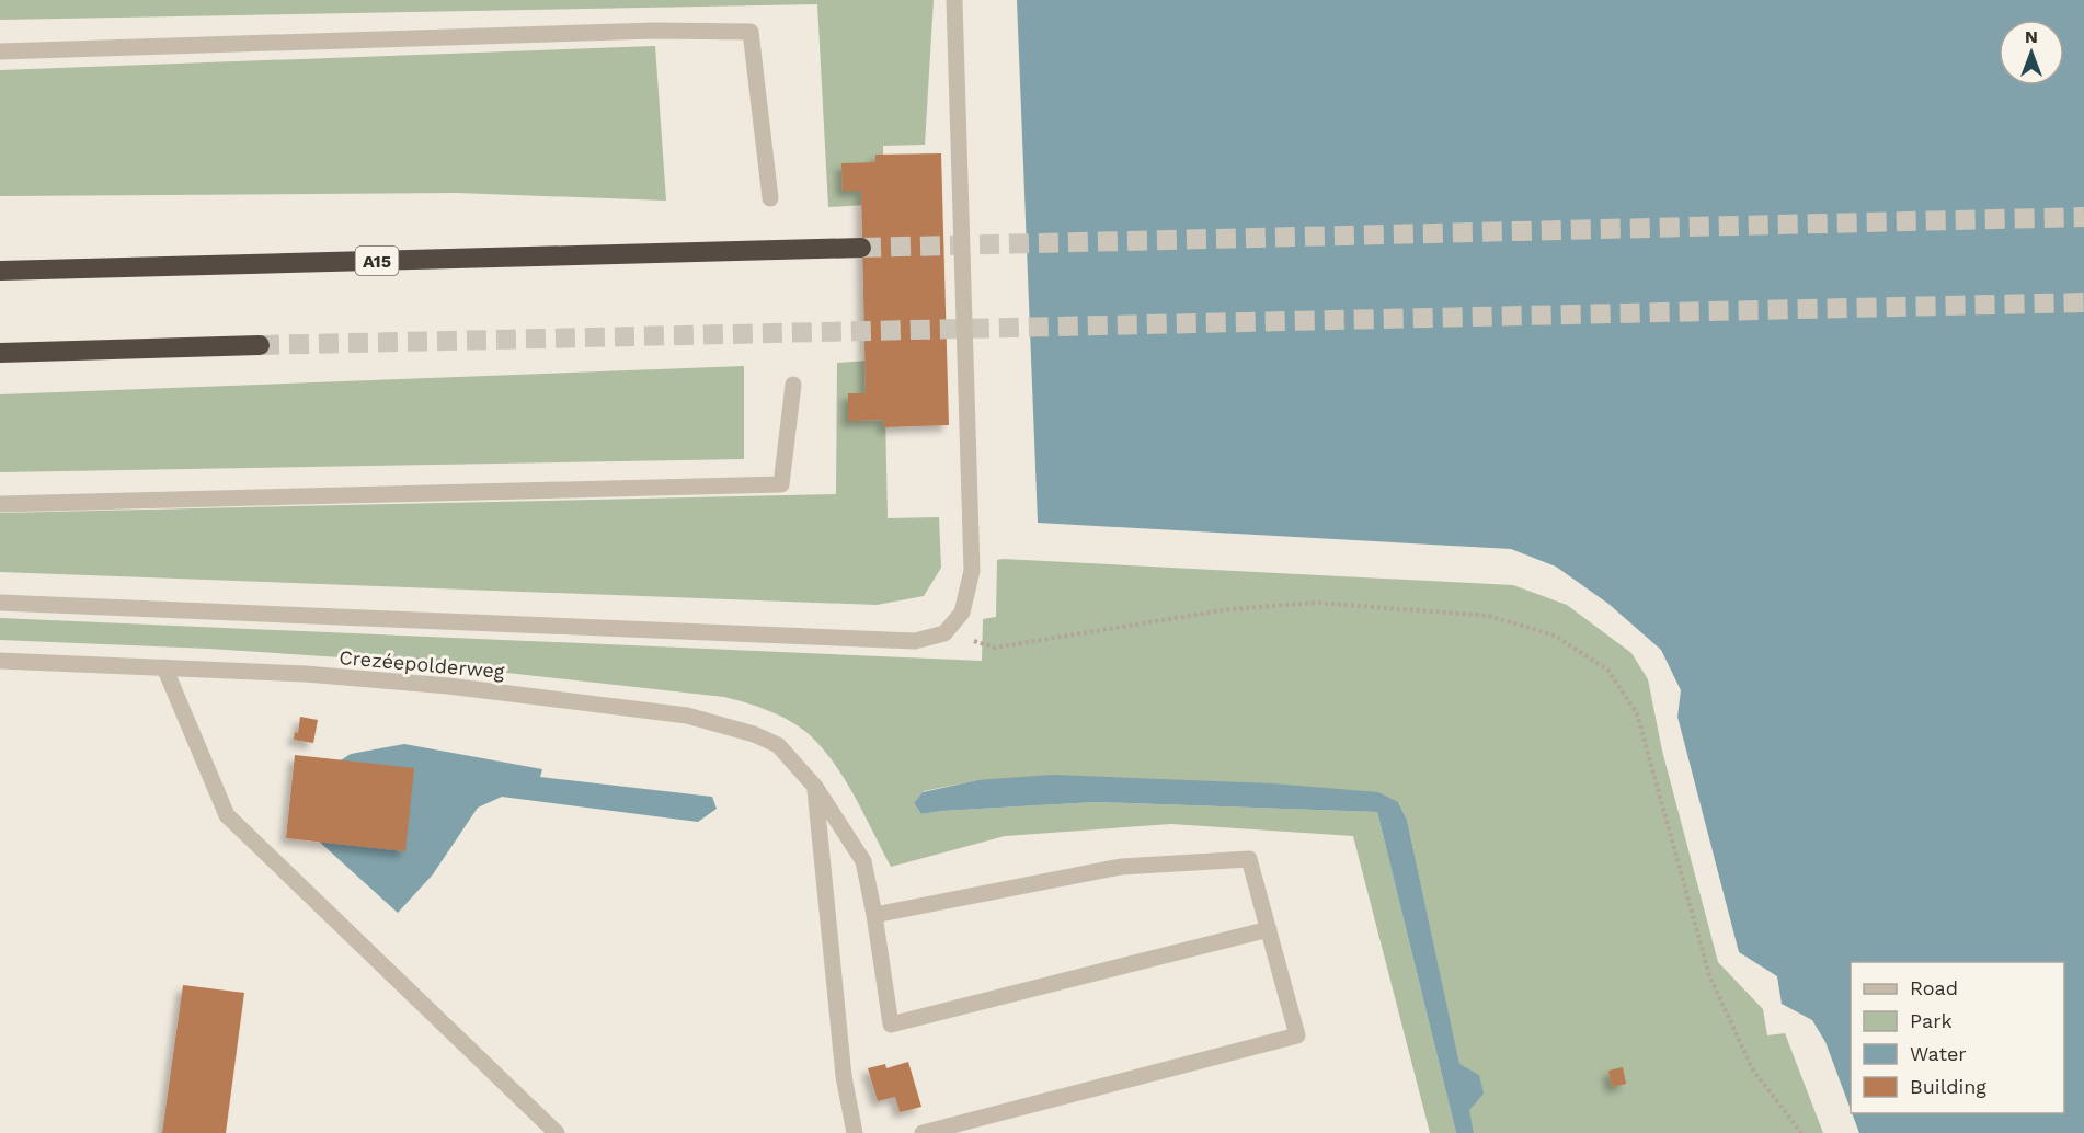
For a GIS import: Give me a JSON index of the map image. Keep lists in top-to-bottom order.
{
  "streets": {
    "highway": ["A15"],
    "street": ["Crezéepolderweg"]
  },
  "legend": [
    "Road",
    "Park",
    "Water",
    "Building"
  ],
  "north": "top"
}
